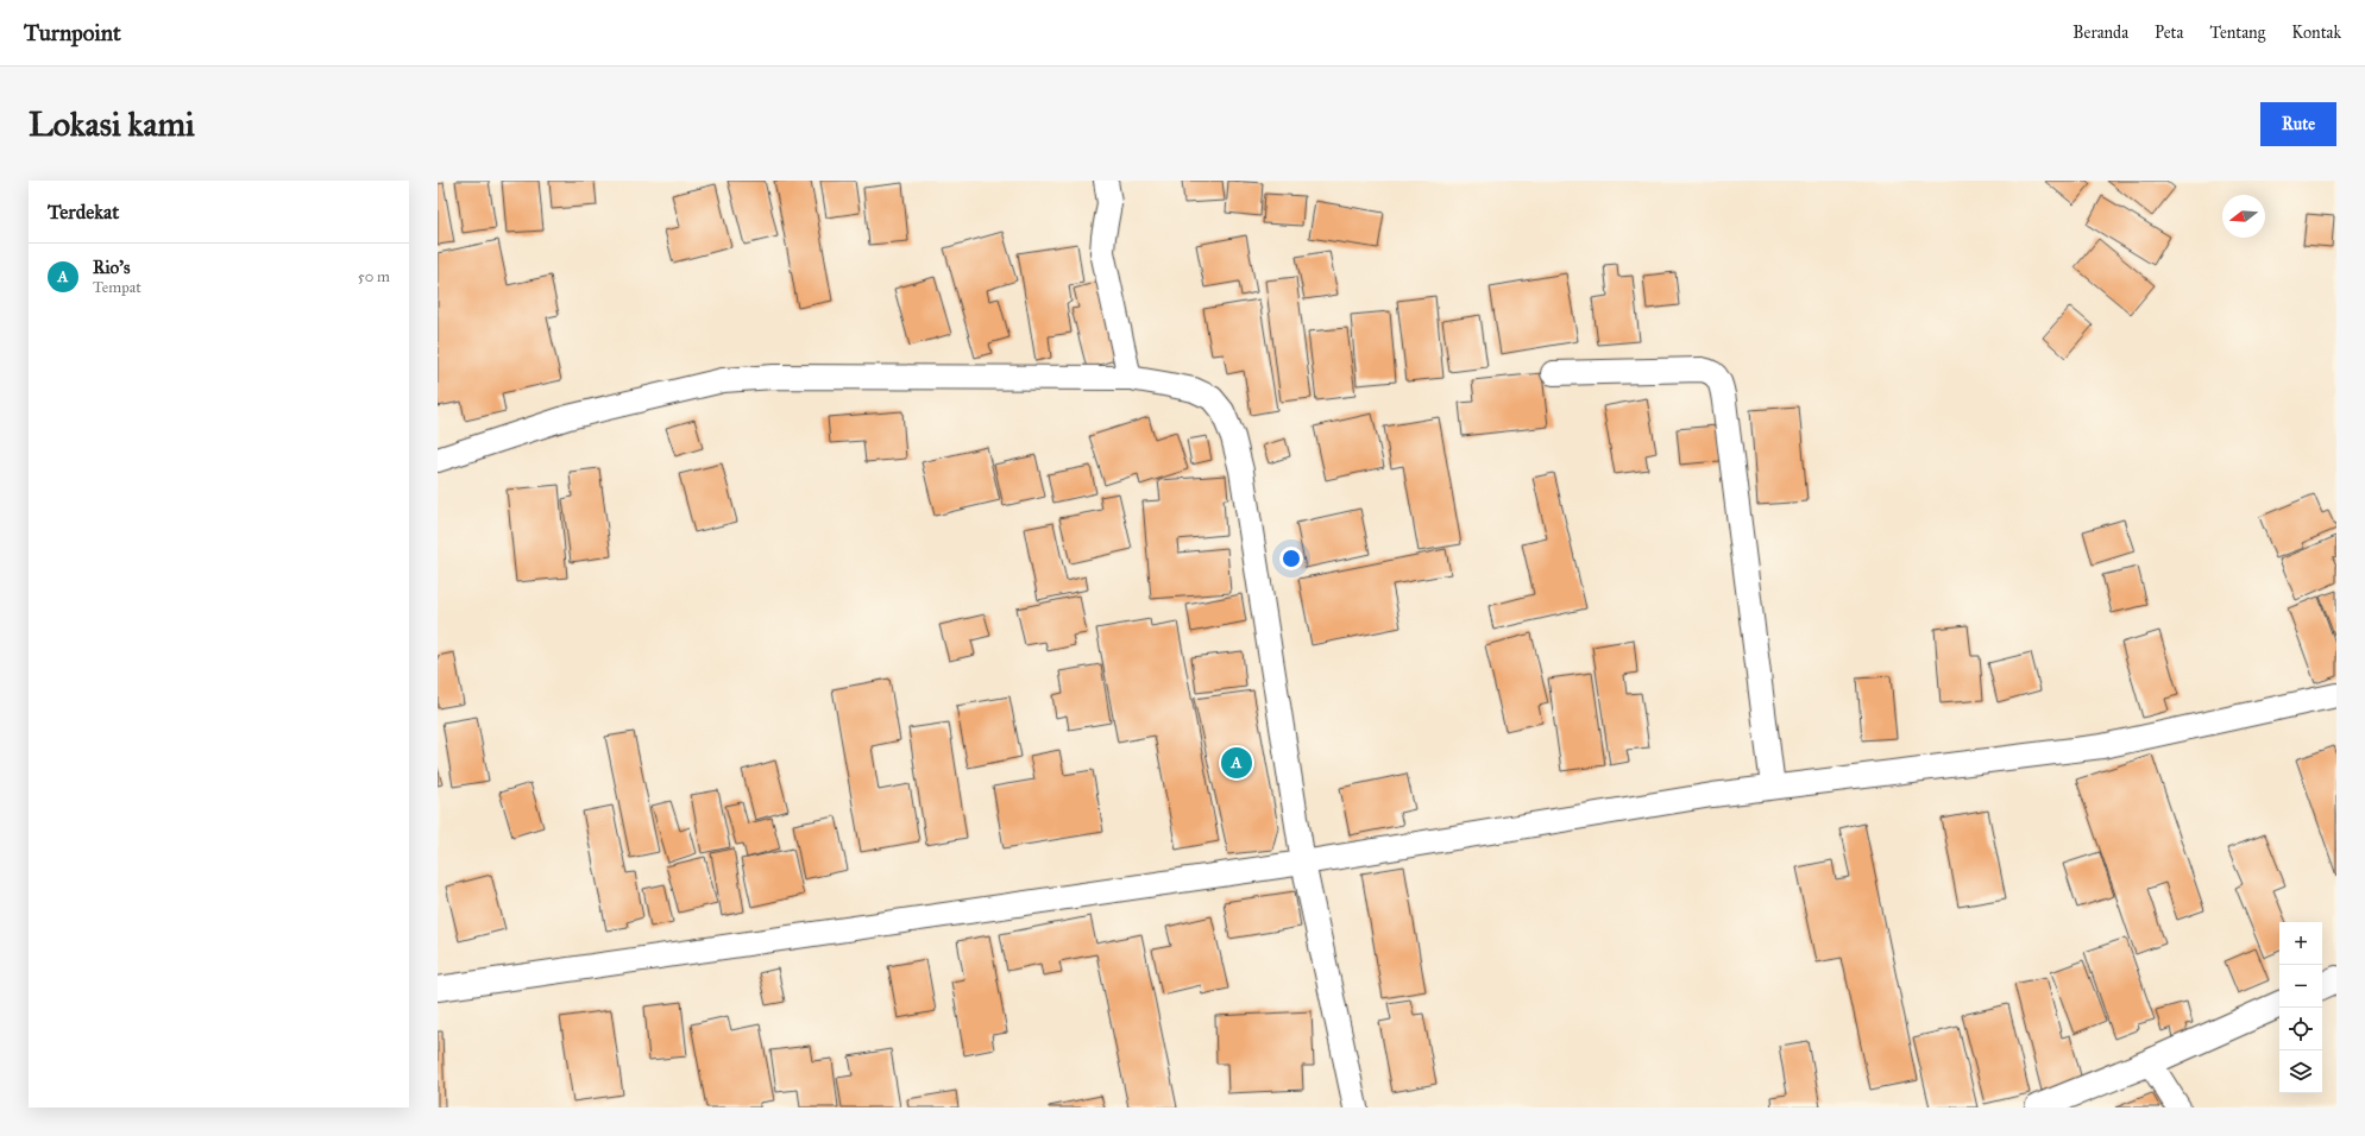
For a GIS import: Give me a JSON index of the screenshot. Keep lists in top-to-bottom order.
{
  "north": "left",
  "page": {
    "header": "Turnpoint",
    "nav": [
      "Beranda",
      "Peta",
      "Tentang",
      "Kontak"
    ],
    "buttons": "Rute",
    "title": "Lokasi kami",
    "heading": "Terdekat",
    "list": [
      {
        "mark": "A",
        "name": "Rio's",
        "note": "Tempat",
        "value": "50 m"
      }
    ],
    "pins": "A",
    "map_buttons": ["+", "−"]
  }
}
